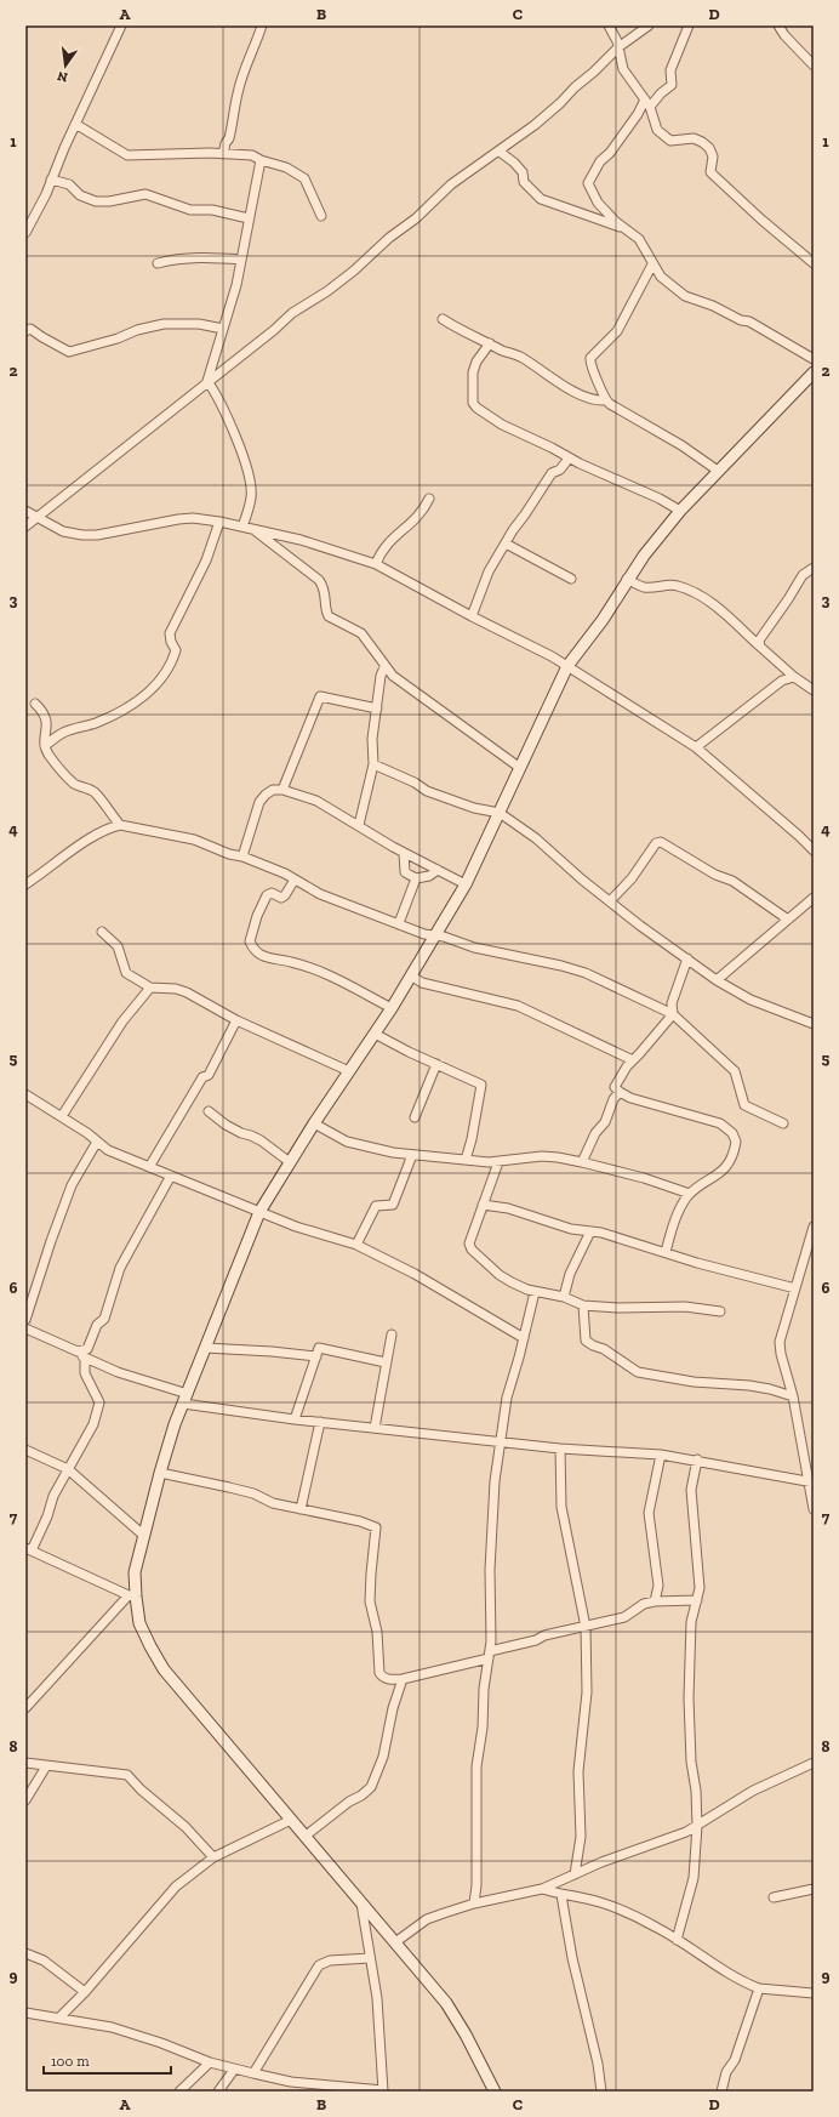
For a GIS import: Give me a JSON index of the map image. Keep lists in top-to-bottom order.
{
  "scale_bar": "100 m",
  "north": "bottom",
  "grid": {
    "columns": [
      "A",
      "B",
      "C",
      "D"
    ],
    "rows": [
      "1",
      "2",
      "3",
      "4",
      "5",
      "6",
      "7",
      "8",
      "9"
    ]
  }
}
